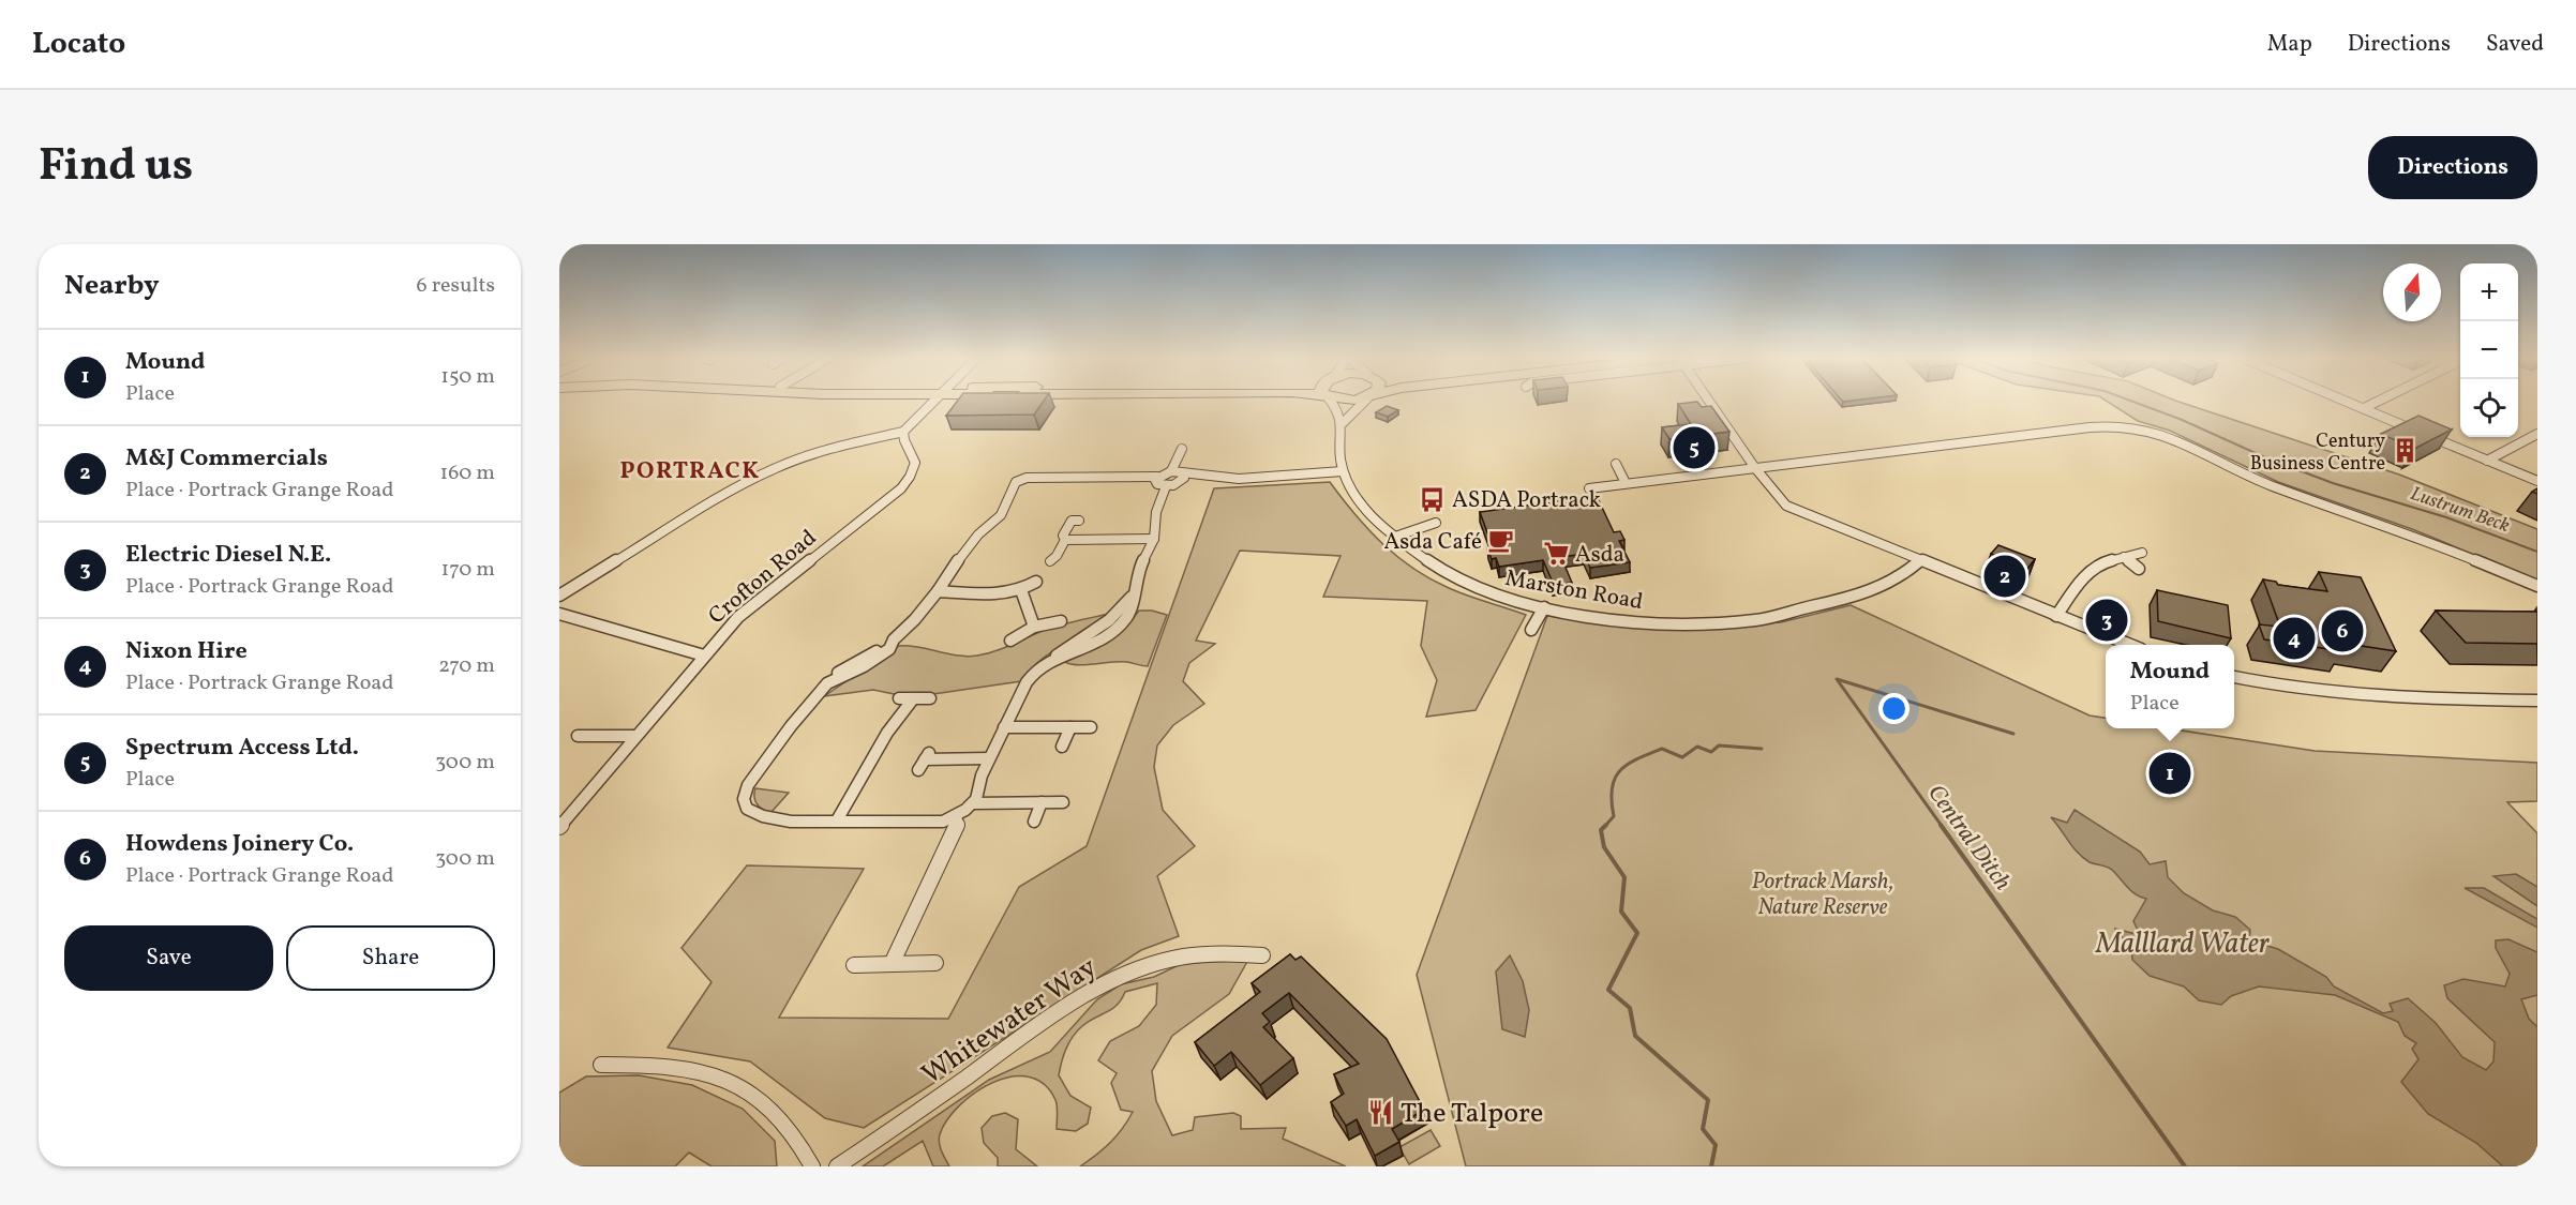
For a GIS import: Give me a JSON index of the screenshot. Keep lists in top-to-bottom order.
{
  "streets": {
    "street": ["Crofton Road", "Marston Road", "Whitewater Way"]
  },
  "districts": ["PORTRACK"],
  "water": ["Lustrum Beck", "Central Ditch", "Malllard Water"],
  "parks": ["Portrack Marsh, Nature Reserve"],
  "places": {
    "building": ["Century Business Centre"],
    "bus stop": ["ASDA Portrack"],
    "cafe": ["Asda Café"],
    "supermarket": ["Asda"],
    "restaurant": ["The Talpore"]
  },
  "north": "top",
  "page": {
    "header": "Locato",
    "nav": ["Map", "Directions", "Saved"],
    "title": "Find us",
    "buttons": [
      "Directions",
      ["Save", "Share"]
    ],
    "heading": ["Nearby", "6 results"],
    "map_buttons": ["+", "−"],
    "list": [
      {
        "mark": "1",
        "name": "Mound",
        "note": "Place",
        "value": "150 m"
      },
      {
        "mark": "2",
        "name": "M&J Commercials",
        "note": "Place · Portrack Grange Road",
        "value": "160 m"
      },
      {
        "mark": "3",
        "name": "Electric Diesel N.E.",
        "note": "Place · Portrack Grange Road",
        "value": "170 m"
      },
      {
        "mark": "4",
        "name": "Nixon Hire",
        "note": "Place · Portrack Grange Road",
        "value": "270 m"
      },
      {
        "mark": "5",
        "name": "Spectrum Access Ltd.",
        "note": "Place",
        "value": "300 m"
      },
      {
        "mark": "6",
        "name": "Howdens Joinery Co.",
        "note": "Place · Portrack Grange Road",
        "value": "300 m"
      }
    ],
    "pins": [
      "5",
      "2",
      "3",
      "6",
      "4",
      "1"
    ],
    "popup": ["Mound", "Place"]
  }
}
